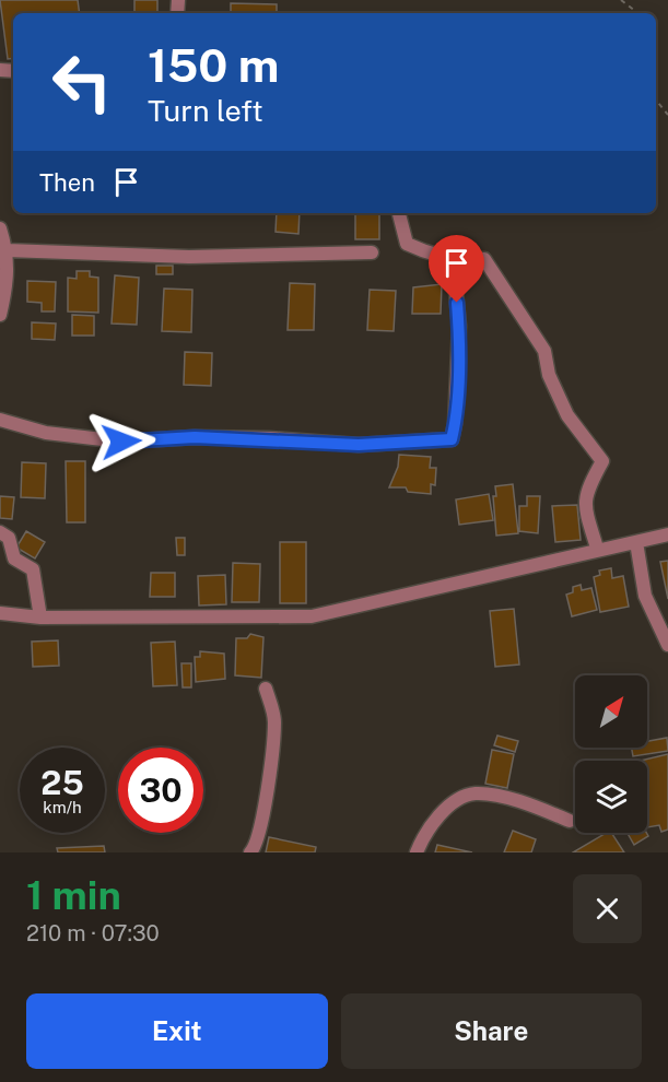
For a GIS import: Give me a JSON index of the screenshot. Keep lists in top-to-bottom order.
{
  "north": "top right",
  "page": {
    "turn": ["150 m", "Turn left"],
    "then": "Then",
    "speed": "25 km/h",
    "limit": "30",
    "heading": ["1 min", "210 m · 07:30"],
    "buttons": ["Exit", "Share"]
  }
}
